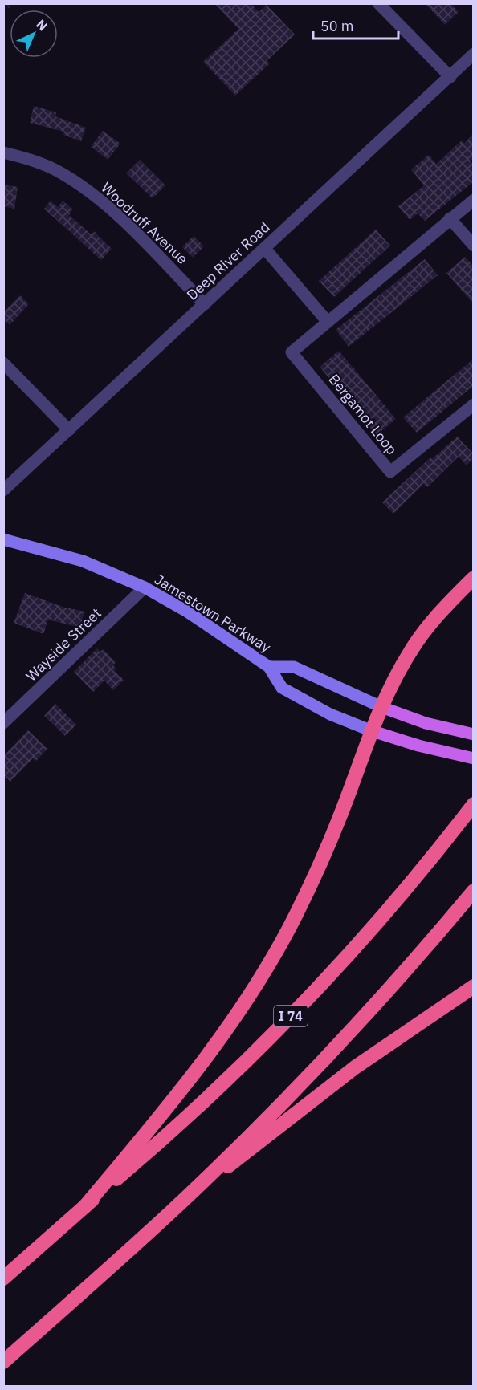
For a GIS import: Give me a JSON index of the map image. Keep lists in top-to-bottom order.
{
  "streets": {
    "highway": ["I 74"],
    "main road": ["Jamestown Parkway"],
    "street": [
      "Woodruff Avenue",
      "Deep River Road",
      "Bergamot Loop",
      "Wayside Street"
    ]
  },
  "crossings": [
    ["Woodruff Avenue", "Deep River Road"],
    ["Jamestown Parkway", "Wayside Street"]
  ],
  "scale_bar": "50 m",
  "north": "top right"
}
